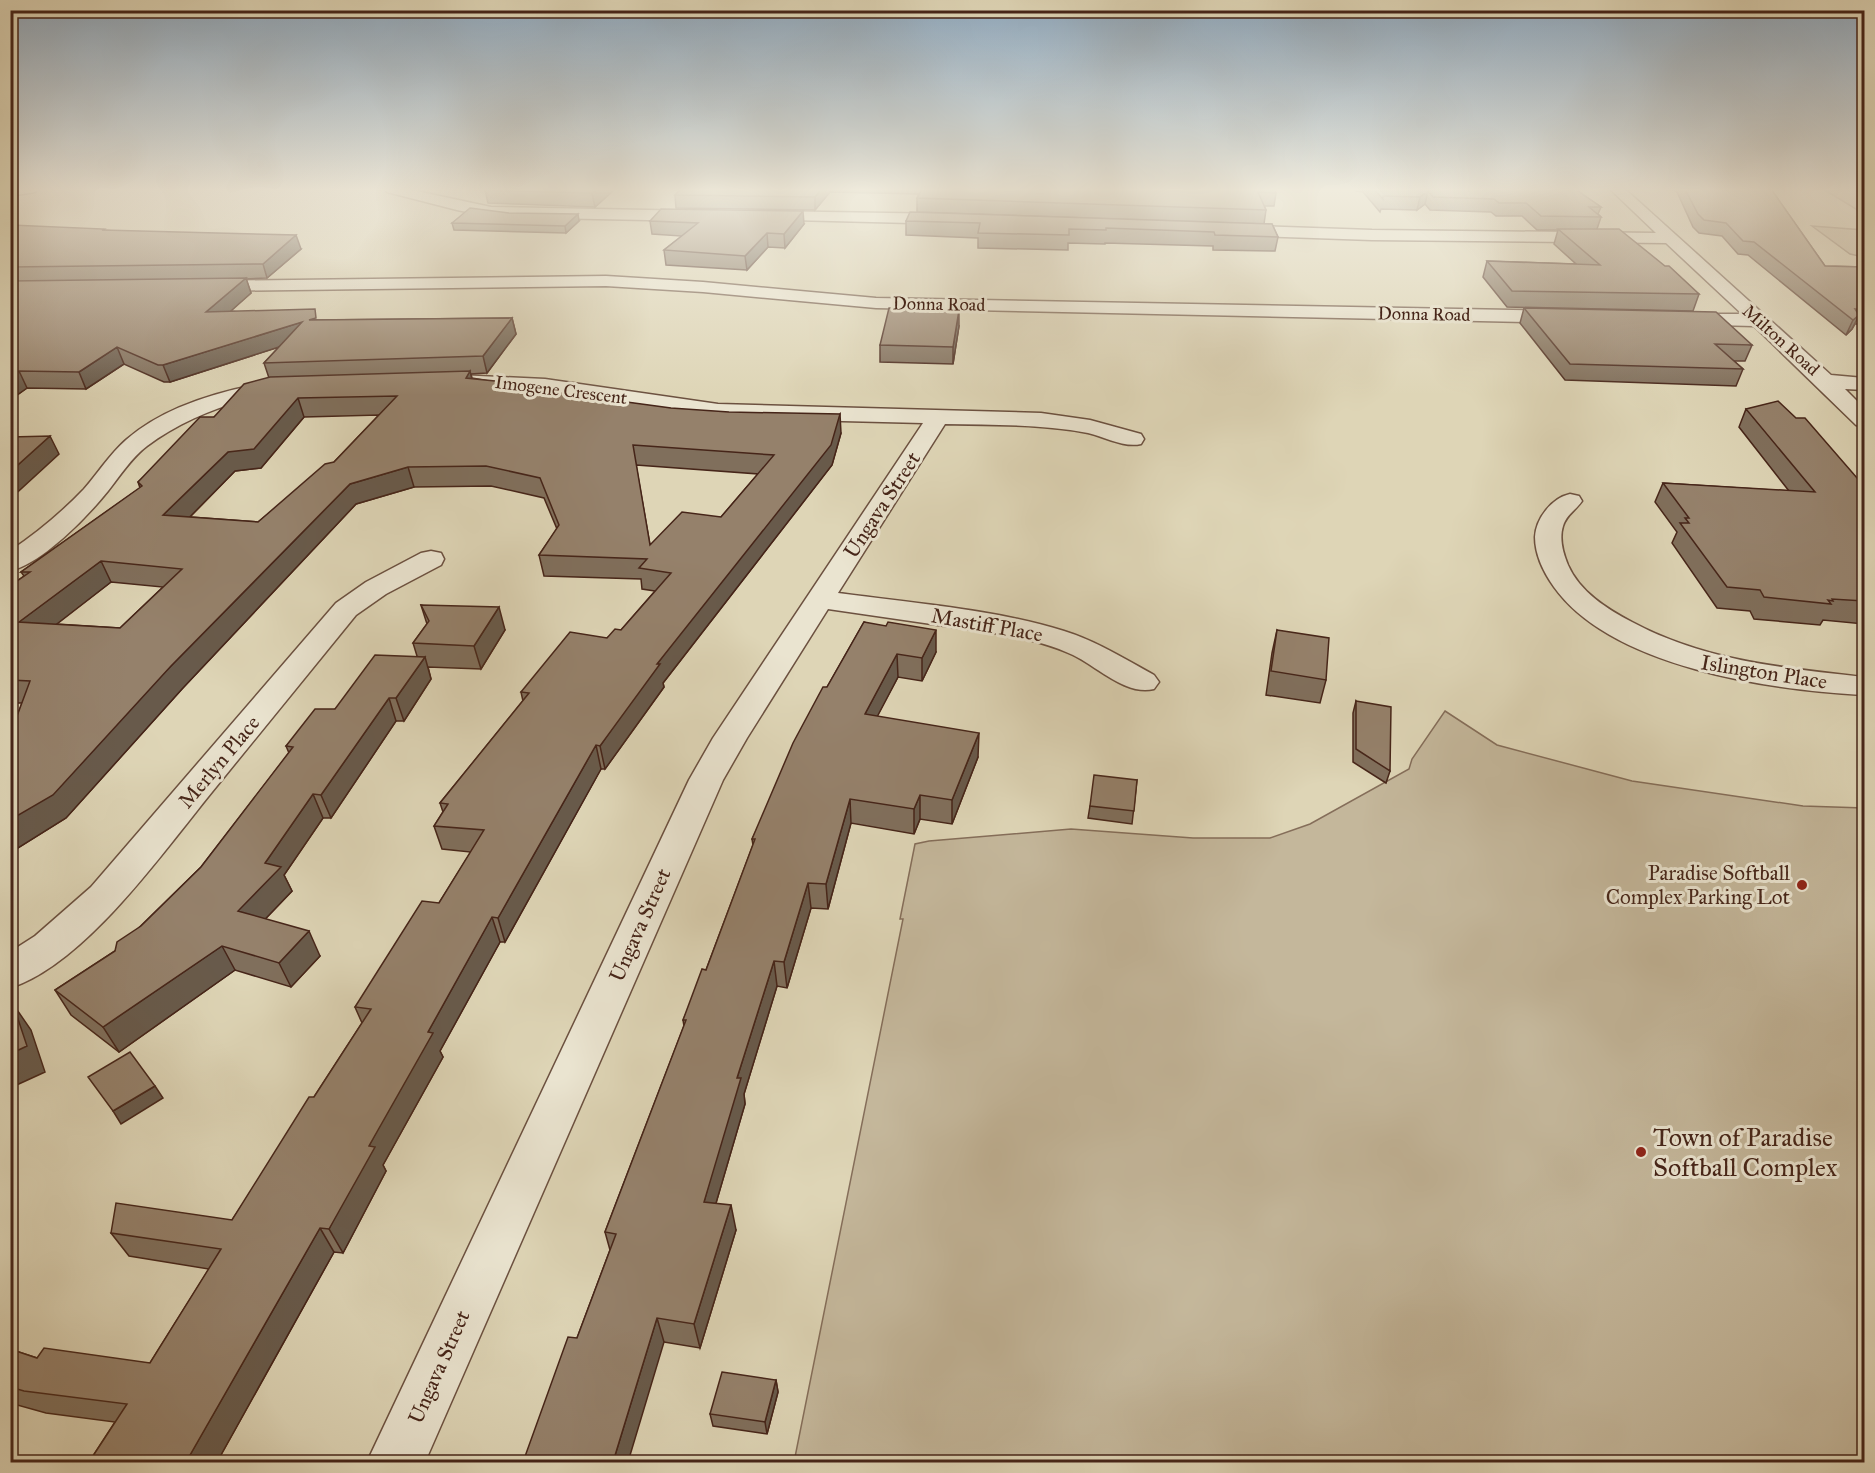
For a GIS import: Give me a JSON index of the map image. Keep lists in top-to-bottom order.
{
  "streets": {
    "street": [
      "Donna Road",
      "Milton Road",
      "Imogene Crescent",
      "Ungava Street",
      "Mastiff Place",
      "Islington Place",
      "Merlyn Place"
    ]
  },
  "crossings": [
    ["Imogene Crescent", "Ungava Street"],
    ["Ungava Street", "Mastiff Place"]
  ],
  "places": ["Paradise Softball Complex Parking Lot", "Town of Paradise Softball Complex"]
}
